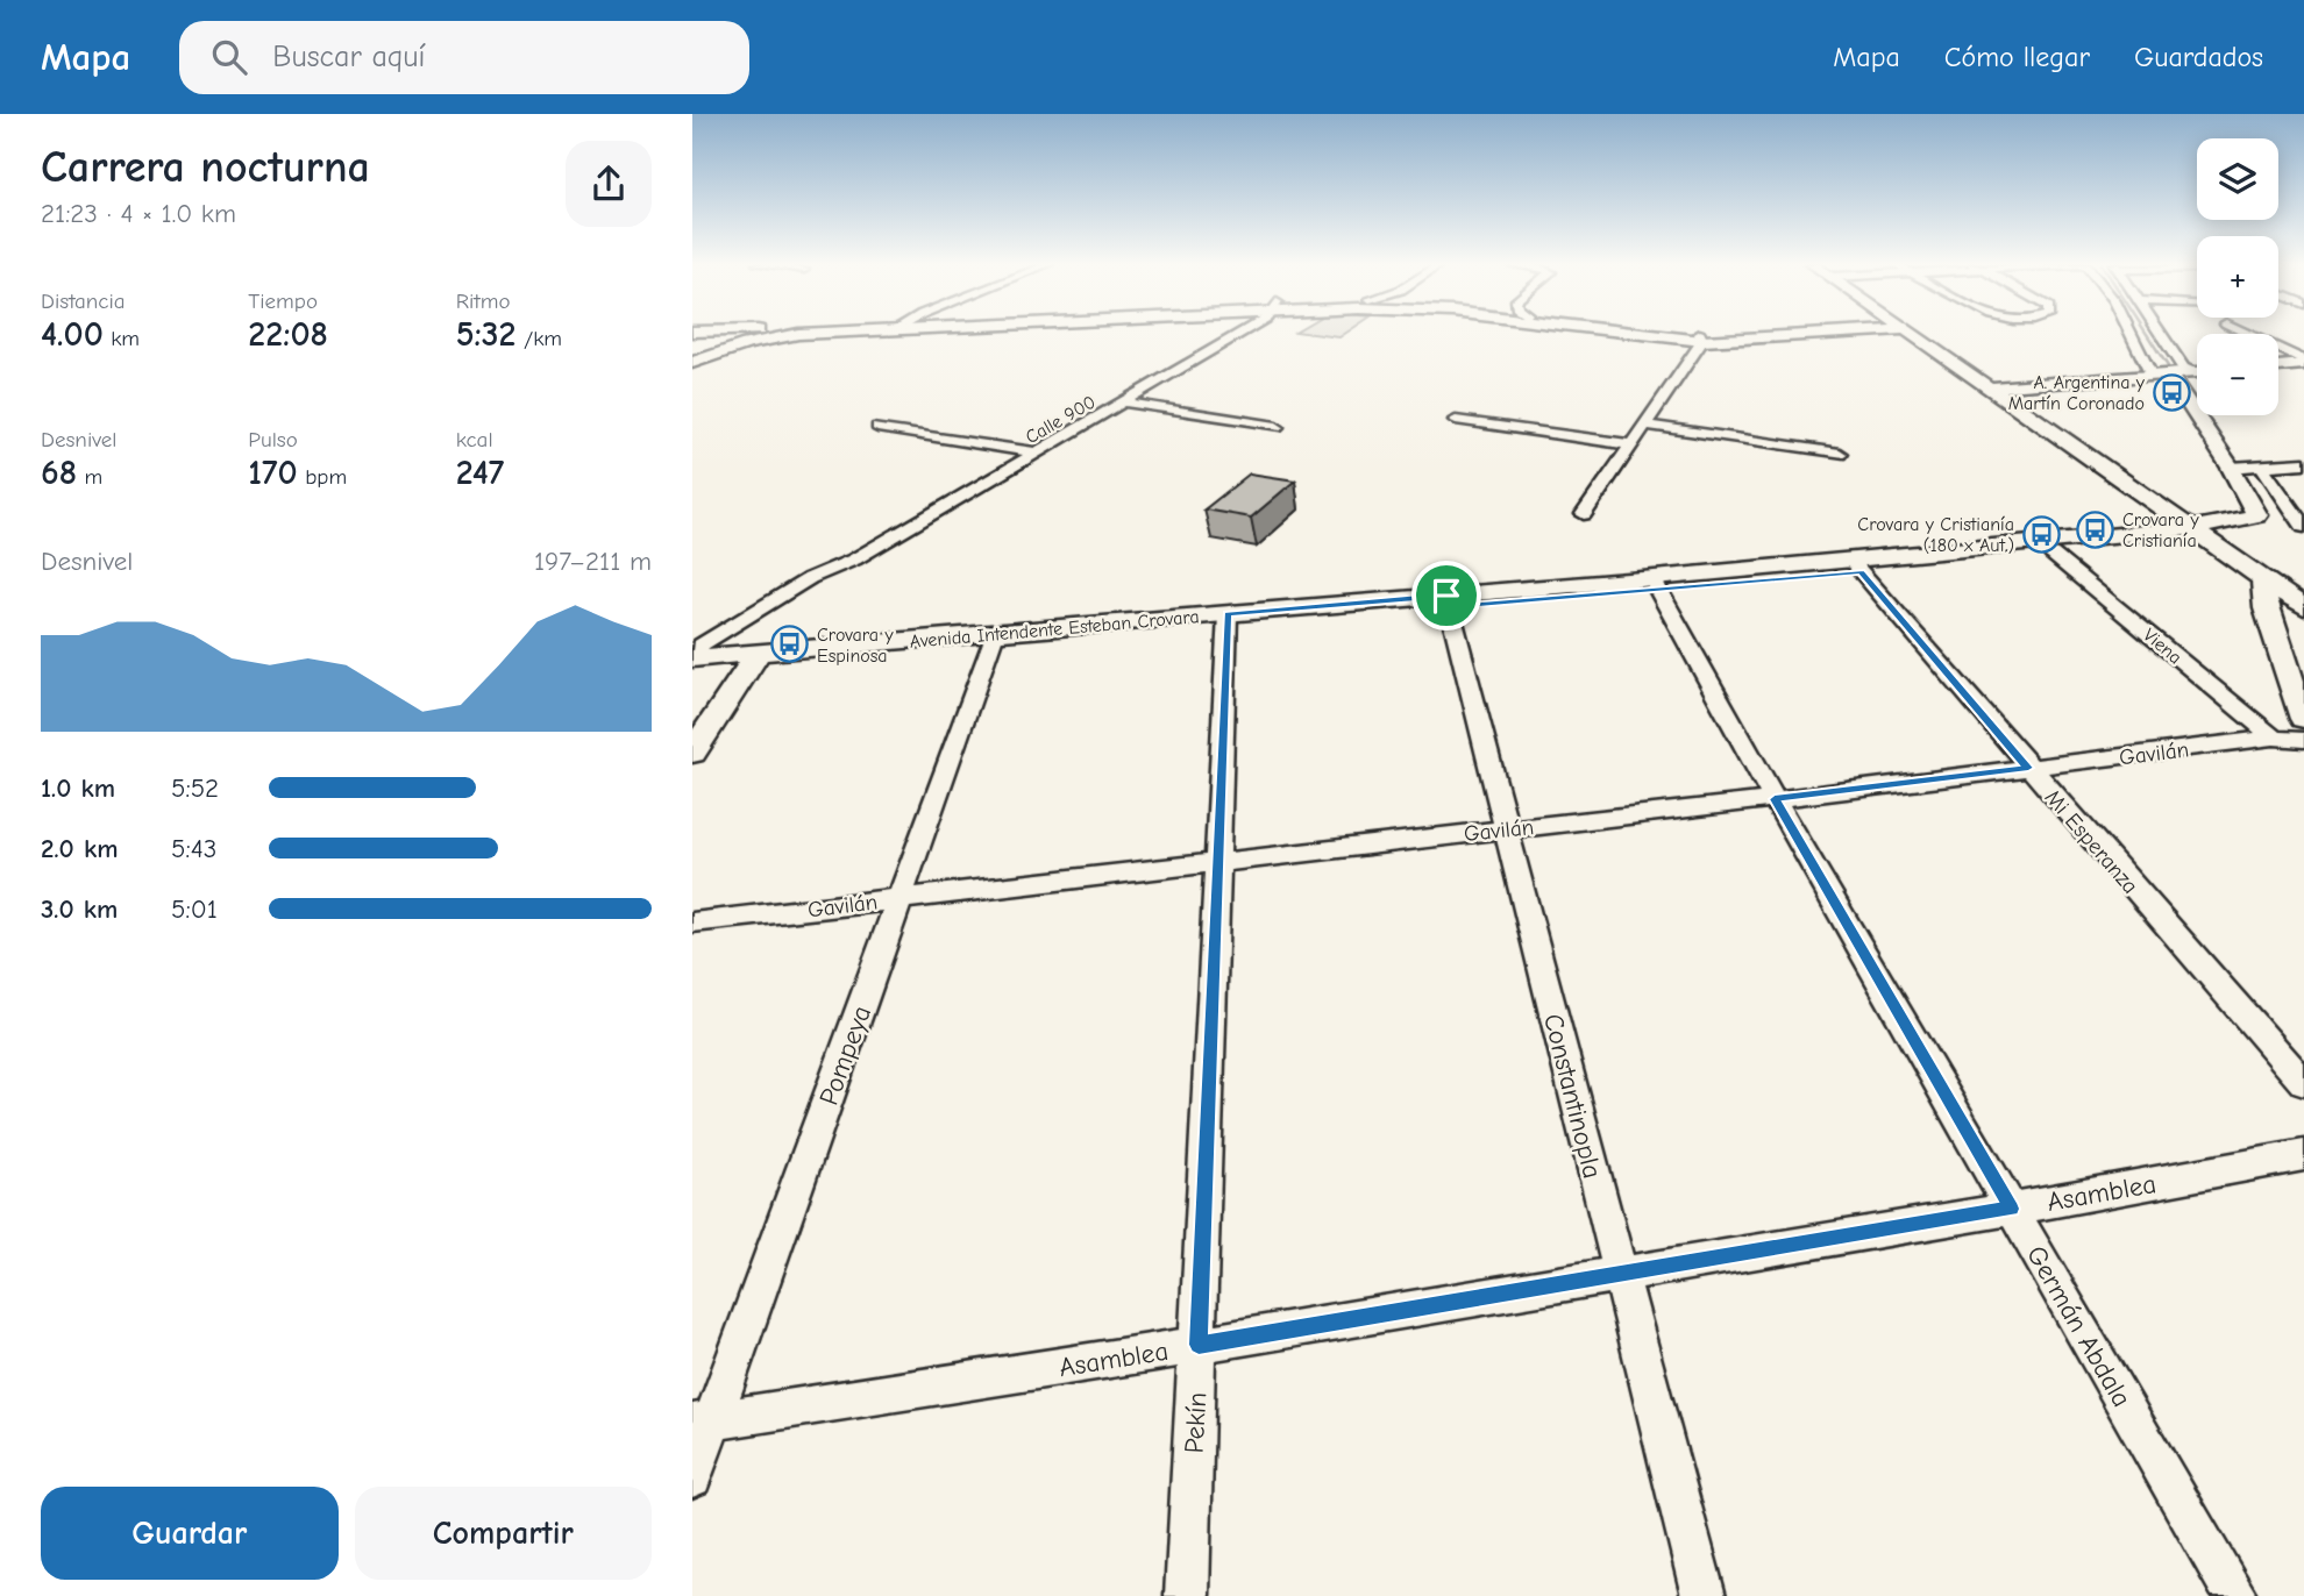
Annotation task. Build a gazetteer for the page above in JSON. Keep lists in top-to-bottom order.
{
  "streets": {
    "main road": ["Avenida Intendente Esteban Crovara"],
    "street": [
      "Calle 900",
      "Viena",
      "Gavilán",
      "Mi Esperanza",
      "Pompeya",
      "Constantinopla",
      "Asamblea",
      "Germán Abdala",
      "Pekín"
    ]
  },
  "crossings": [
    ["Calle 900", "Avenida Intendente Esteban Crovara"],
    ["Avenida Intendente Esteban Crovara", "Viena"],
    ["Avenida Intendente Esteban Crovara", "Mi Esperanza"],
    ["Avenida Intendente Esteban Crovara", "Pompeya"],
    ["Avenida Intendente Esteban Crovara", "Constantinopla"],
    ["Avenida Intendente Esteban Crovara", "Germán Abdala"],
    ["Avenida Intendente Esteban Crovara", "Pekín"],
    ["Viena", "Gavilán"],
    ["Gavilán", "Mi Esperanza"],
    ["Gavilán", "Pompeya"],
    ["Gavilán", "Constantinopla"],
    ["Gavilán", "Germán Abdala"],
    ["Gavilán", "Pekín"],
    ["Pompeya", "Asamblea"],
    ["Constantinopla", "Asamblea"],
    ["Asamblea", "Germán Abdala"],
    ["Asamblea", "Pekín"]
  ],
  "places": {
    "bus stop": [
      "A. Argentina y Martín Coronado",
      "Crovara y Cristianía",
      "Crovara y Cristianía (180 x Aut.)",
      "Crovara y Espinosa"
    ]
  },
  "page": {
    "header": "Mapa",
    "search": "Buscar aquí",
    "nav": ["Mapa", "Cómo llegar", "Guardados"],
    "heading": ["Carrera nocturna", "21:23 · 4 × 1.0 km"],
    "map_buttons": ["+", "−"],
    "stats": [
      ["Distancia", "4.00 km"],
      ["Tiempo", "22:08"],
      ["Ritmo", "5:32 /km"],
      ["Desnivel", "68 m"],
      ["Pulso", "170 bpm"],
      ["kcal", "247"]
    ],
    "chart": ["Desnivel", "197–211 m"],
    "list": [
      {
        "name": "1.0 km",
        "note": "5:52"
      },
      {
        "name": "2.0 km",
        "note": "5:43"
      },
      {
        "name": "3.0 km",
        "note": "5:01"
      }
    ],
    "buttons": ["Guardar", "Compartir"]
  }
}
